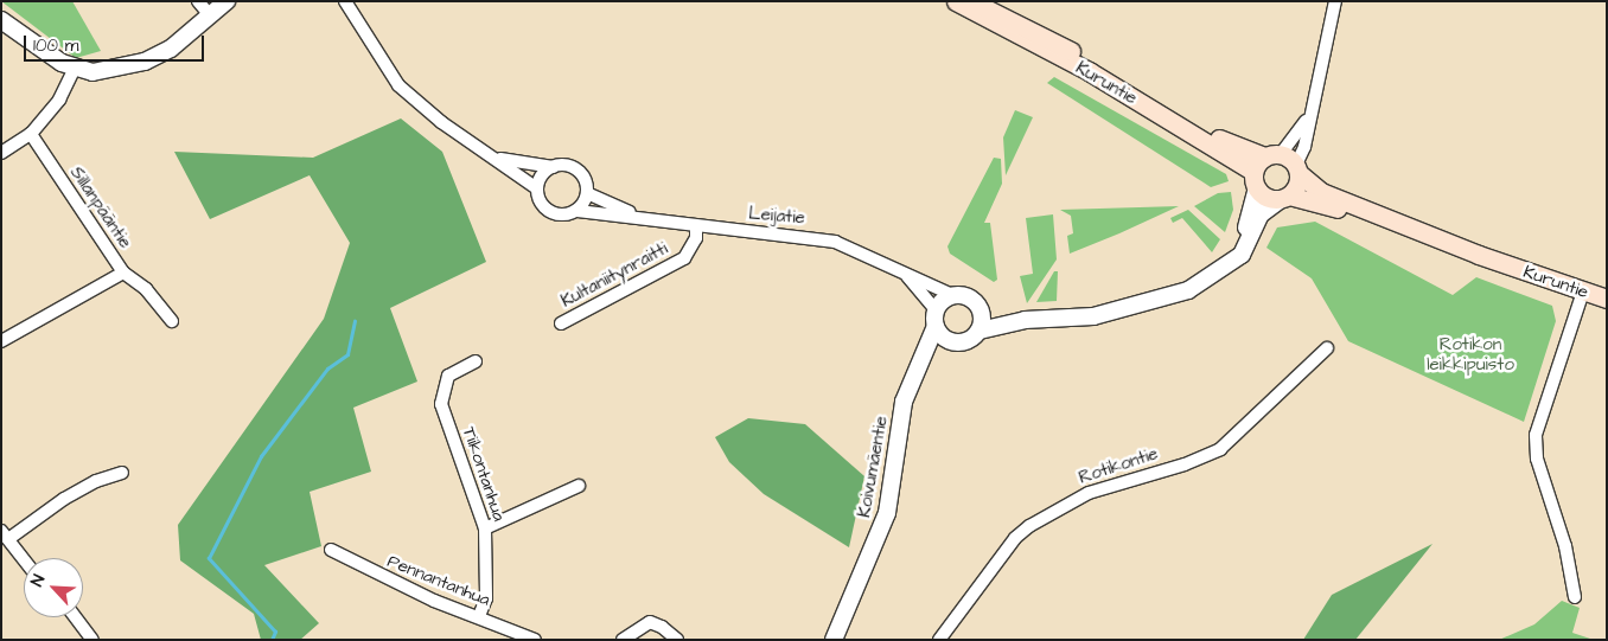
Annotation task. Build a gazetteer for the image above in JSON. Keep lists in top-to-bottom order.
{
  "streets": {
    "main road": ["Kuruntie"],
    "street": [
      "Sillanpääntie",
      "Leijatie",
      "Kultaniitynraitti",
      "Rotikontie",
      "Koivumäentie",
      "Tiikontanhua",
      "Pennantanhua"
    ]
  },
  "crossings": [
    ["Leijatie", "Kultaniitynraitti"],
    ["Leijatie", "Koivumäentie"],
    ["Tiikontanhua", "Pennantanhua"]
  ],
  "parks": ["Rotikon leikkipuisto"],
  "scale_bar": "100 m",
  "north": "top left"
}
